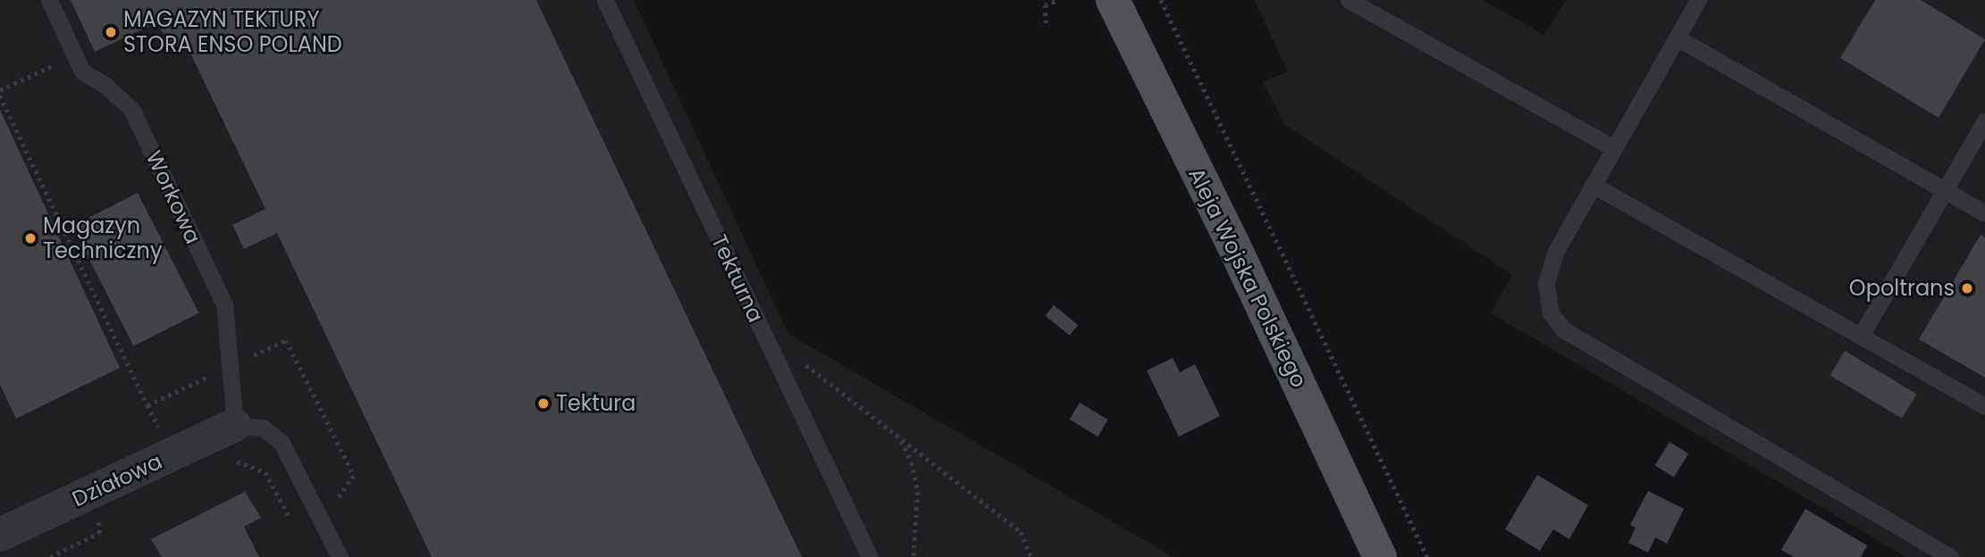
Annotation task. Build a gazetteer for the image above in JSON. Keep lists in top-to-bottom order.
{
  "streets": {
    "main road": ["Aleja Wojska Polskiego"],
    "street": ["Działowa"],
    "lane": ["Workowa", "Tekturna"]
  },
  "crossings": [
    ["Workowa", "Działowa"]
  ],
  "places": [
    "MAGAZYN TEKTURY STORA ENSO POLAND",
    "Magazyn Techniczny",
    "Opoltrans",
    "Tektura"
  ]
}
